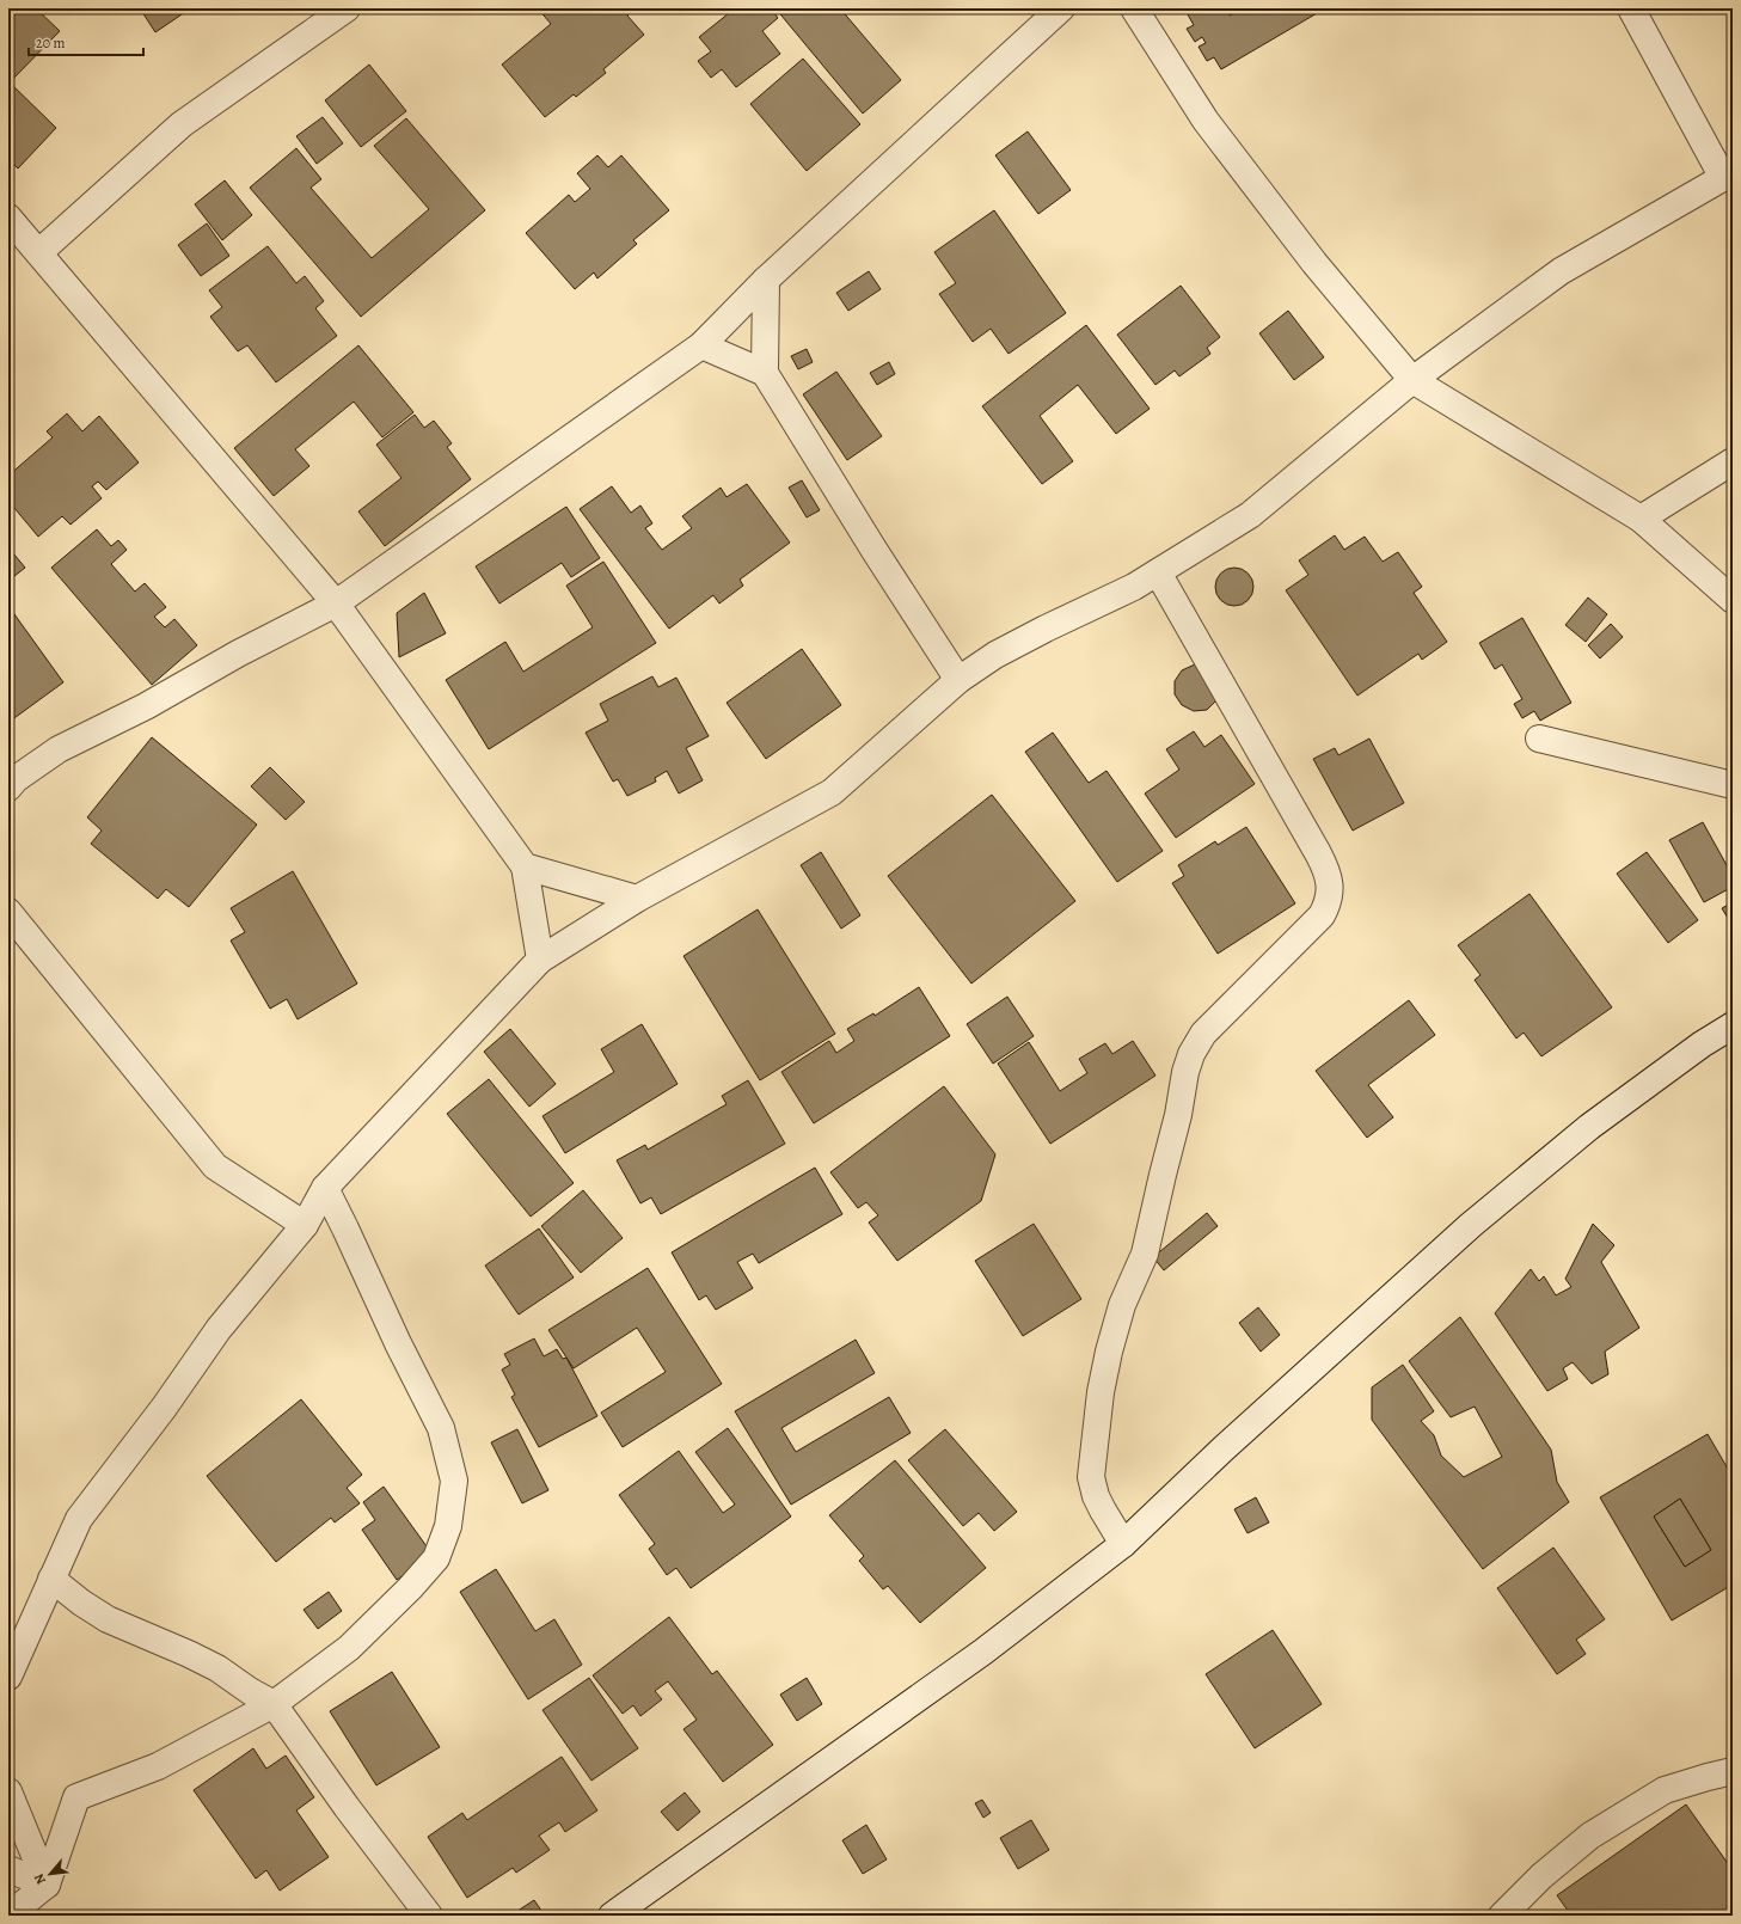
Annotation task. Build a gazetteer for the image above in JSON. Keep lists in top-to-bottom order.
{
  "scale_bar": "20 m",
  "north": "bottom left"
}
